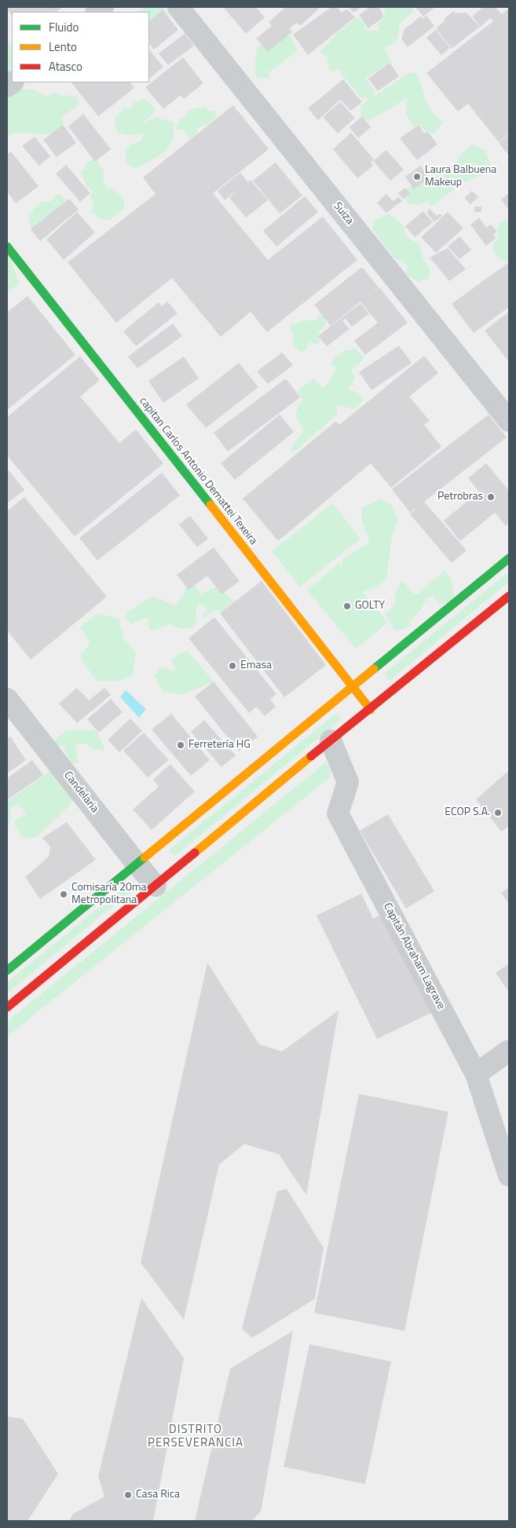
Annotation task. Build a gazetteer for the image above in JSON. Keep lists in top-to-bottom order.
{
  "streets": {
    "main road": ["capitan Carlos Antonio Demattei Texeira"],
    "street": ["Suiza", "Candelaria", "Capitán Abraham Lagrave"]
  },
  "districts": ["DISTRITO PERSEVERANCIA"],
  "places": [
    "Laura Balbuena Makeup",
    "Petrobras",
    "GOLTY",
    "Emasa",
    "Ferretería HG",
    "ECOP S.A.",
    "Comisaría 20ma Metropolitana",
    "Casa Rica"
  ],
  "legend": ["Fluido", "Lento", "Atasco"]
}
